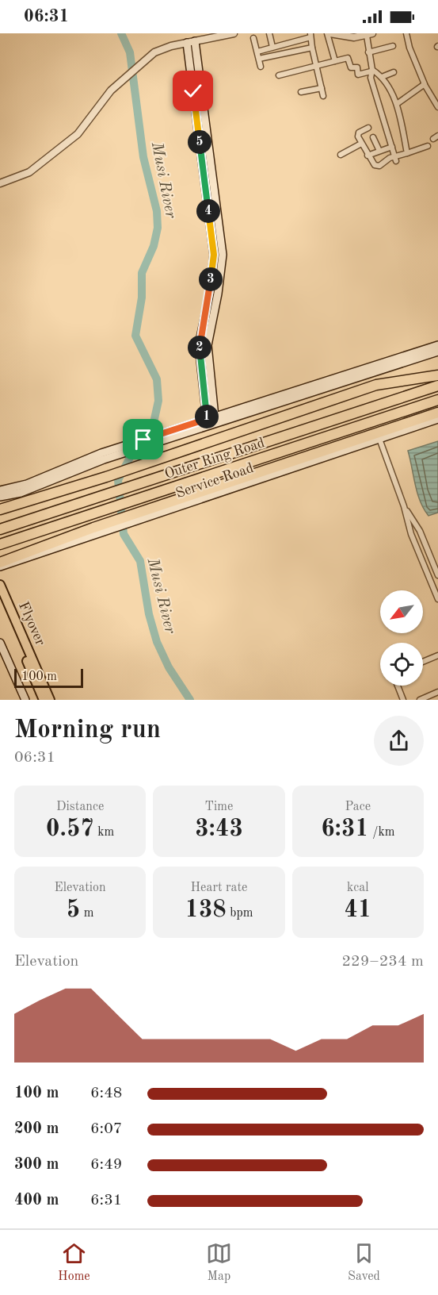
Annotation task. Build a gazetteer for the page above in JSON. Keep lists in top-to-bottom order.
{
  "streets": {
    "highway": ["Outer Ring Road"],
    "main road": ["Service Road", "Flyover"]
  },
  "water": ["Musi River"],
  "scale_bar": "100 m",
  "north": "bottom left",
  "page": {
    "status": "06:31",
    "pins": [
      "5",
      "4",
      "3",
      "2",
      "1"
    ],
    "scale": "100 m",
    "heading": ["Morning run", "06:31"],
    "stats": [
      ["Distance", "0.57 km"],
      ["Time", "3:43"],
      ["Pace", "6:31 /km"],
      ["Elevation", "5 m"],
      ["Heart rate", "138 bpm"],
      ["kcal", "41"]
    ],
    "chart": ["Elevation", "229–234 m"],
    "list": [
      {
        "name": "100 m",
        "note": "6:48"
      },
      {
        "name": "200 m",
        "note": "6:07"
      },
      {
        "name": "300 m",
        "note": "6:49"
      },
      {
        "name": "400 m",
        "note": "6:31"
      }
    ],
    "tabs": ["Home", "Map", "Saved"]
  }
}
